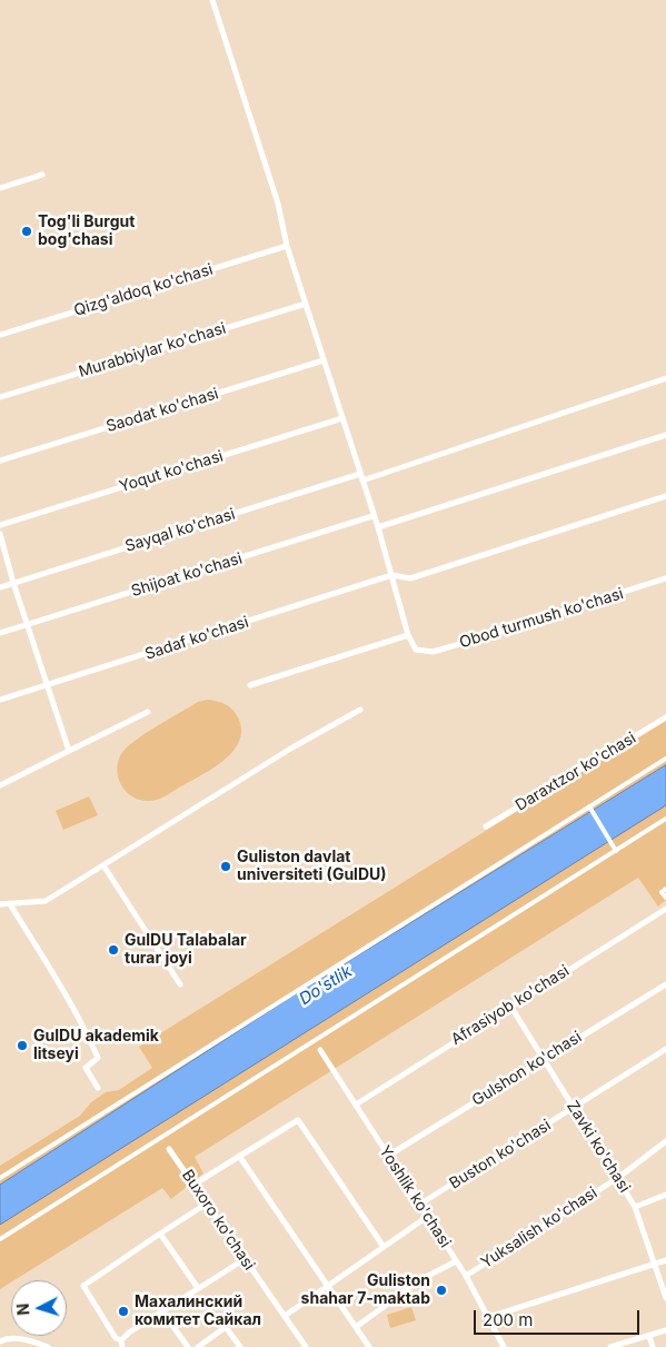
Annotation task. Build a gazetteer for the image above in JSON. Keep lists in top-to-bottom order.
{
  "streets": {
    "street": [
      "Qizg'aldoq ko'chasi",
      "Murabbiylar ko'chasi",
      "Saodat ko'chasi",
      "Yoqut ko'chasi",
      "Sayqal ko'chasi",
      "Shijoat ko'chasi",
      "Obod turmush ko'chasi",
      "Sadaf ko'chasi",
      "Daraxtzor ko'chasi",
      "Afrasiyob ko'chasi",
      "Gulshon ko'chasi",
      "Zavki ko'chasi",
      "Buston ko'chasi",
      "Yoshlik ko'chasi",
      "Buxoro ko'chasi",
      "Yuksalish ko'chasi"
    ]
  },
  "crossings": [
    ["Afrasiyob ko'chasi", "Zavki ko'chasi"],
    ["Afrasiyob ko'chasi", "Yoshlik ko'chasi"],
    ["Gulshon ko'chasi", "Zavki ko'chasi"],
    ["Gulshon ko'chasi", "Yoshlik ko'chasi"],
    ["Zavki ko'chasi", "Buston ko'chasi"],
    ["Zavki ko'chasi", "Yuksalish ko'chasi"],
    ["Buston ko'chasi", "Yoshlik ko'chasi"],
    ["Yoshlik ko'chasi", "Yuksalish ko'chasi"]
  ],
  "water": ["Do'stlik"],
  "places": [
    "Tog'li Burgut bog'chasi",
    "Guliston davlat universiteti (GulDU)",
    "GulDU Talabalar turar joyi",
    "GulDU akademik litseyi",
    "Guliston shahar 7-maktab",
    "Махалинский комитет Сайкал"
  ],
  "scale_bar": "200 m",
  "north": "left"
}
